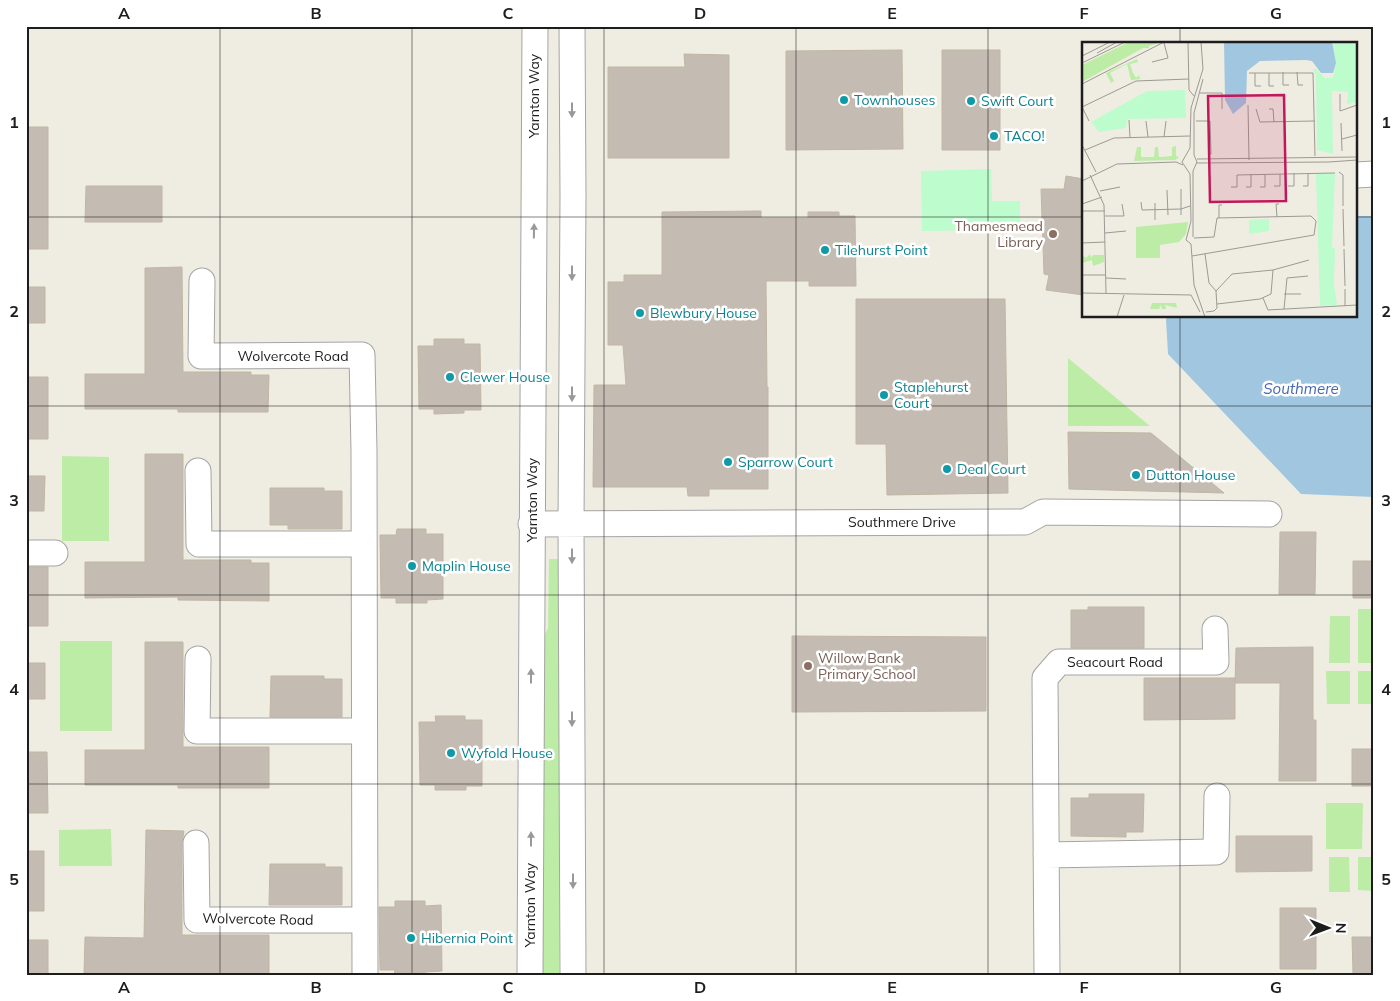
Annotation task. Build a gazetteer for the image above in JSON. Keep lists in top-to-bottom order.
{
  "streets": {
    "street": [
      "Yarnton Way",
      "Wolvercote Road",
      "Southmere Drive",
      "Seacourt Road"
    ]
  },
  "crossings": [
    ["Yarnton Way", "Southmere Drive"]
  ],
  "water": ["Southmere"],
  "places": [
    "Townhouses",
    "Swift Court",
    "TACO!",
    "Thamesmead Library",
    "Tilehurst Point",
    "Blewbury House",
    "Clewer House",
    "Staplehurst Court",
    "Sparrow Court",
    "Deal Court",
    "Dutton House",
    "Maplin House",
    "Willow Bank Primary School",
    "Wyfold House",
    "Hibernia Point"
  ],
  "north": "right",
  "grid": {
    "columns": [
      "A",
      "B",
      "C",
      "D",
      "E",
      "F",
      "G"
    ],
    "rows": [
      "1",
      "2",
      "3",
      "4",
      "5"
    ]
  }
}
